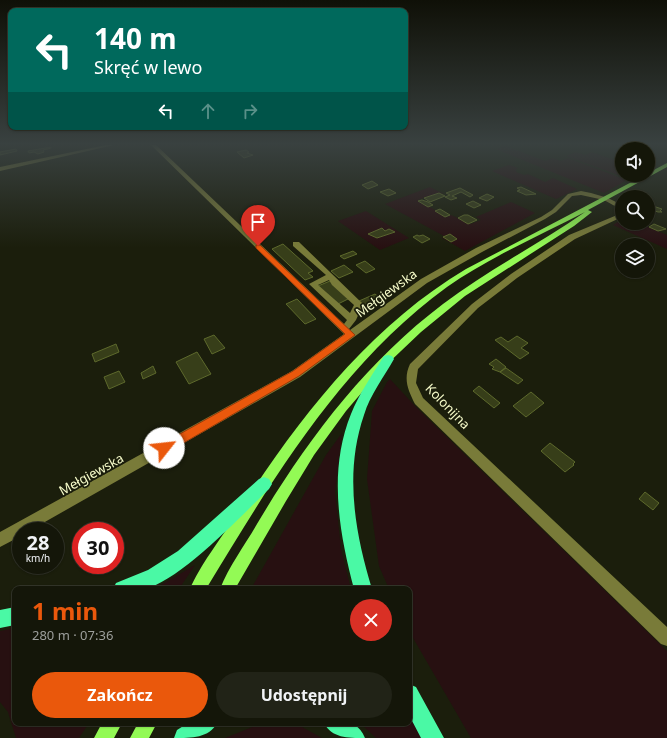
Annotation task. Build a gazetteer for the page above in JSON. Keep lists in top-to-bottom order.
{
  "streets": {
    "street": ["Mełgiewska", "Kolonijna"]
  },
  "page": {
    "turn": ["140 m", "Skręć w lewo"],
    "speed": "28 km/h",
    "limit": "30",
    "heading": ["1 min", "280 m · 07:36"],
    "buttons": ["Zakończ", "Udostępnij"]
  }
}
